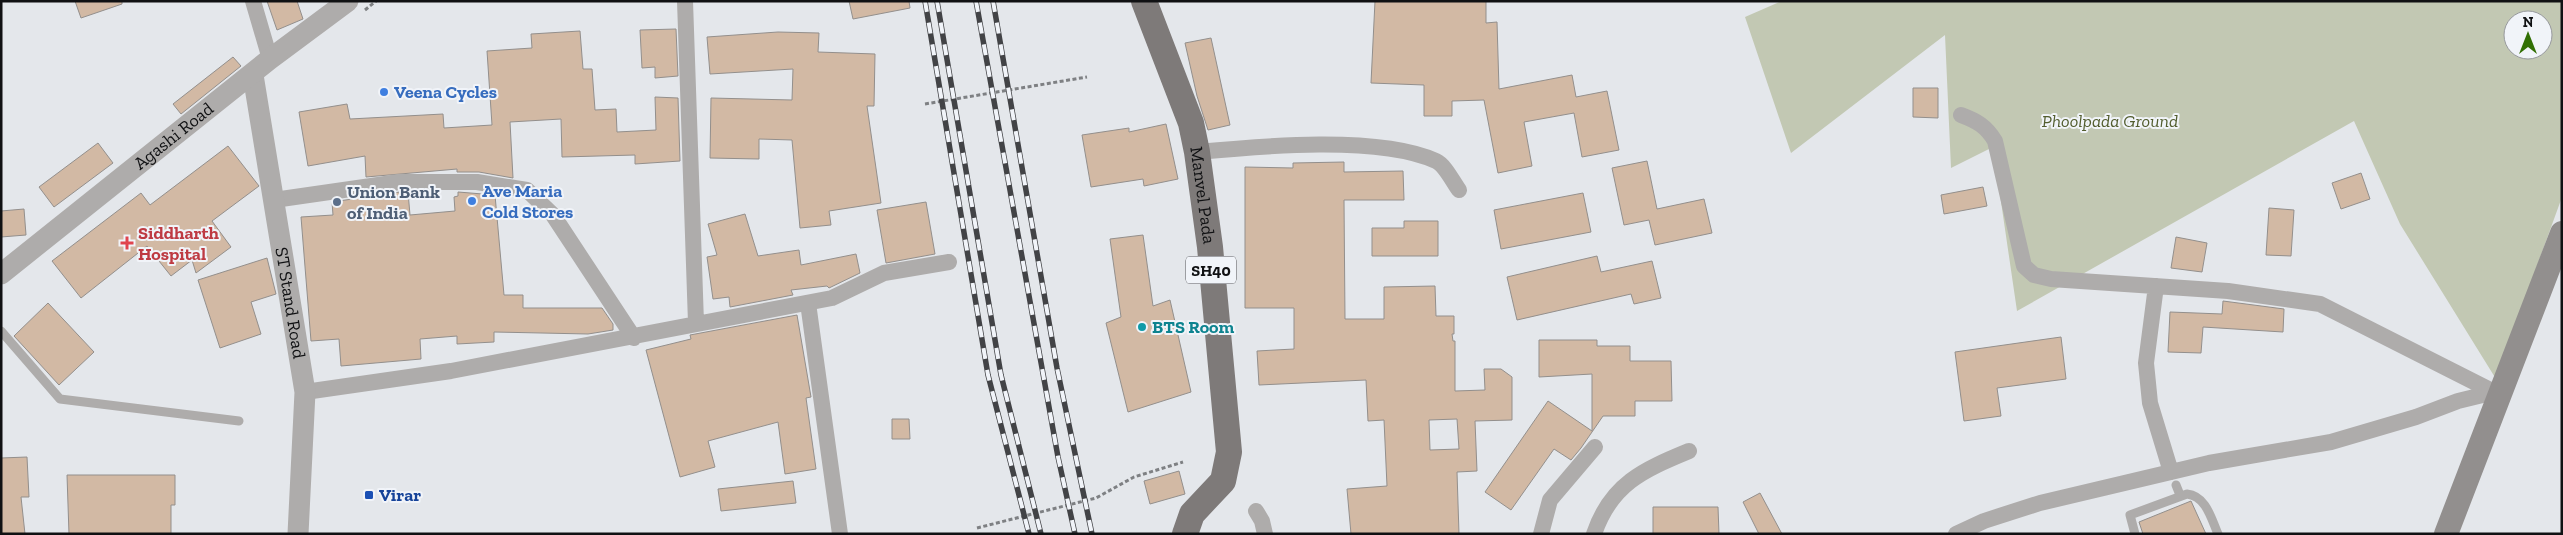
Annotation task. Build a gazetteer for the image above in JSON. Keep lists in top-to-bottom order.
{
  "streets": {
    "main road": ["Manvel Pada", "SH40"],
    "street": ["Agashi Road", "ST Stand Road"]
  },
  "crossings": [
    ["Agashi Road", "ST Stand Road"]
  ],
  "parks": ["Phoolpada Ground"],
  "places": {
    "other": [
      "Veena Cycles",
      "Ave Maria Cold Stores",
      "Union Bank of India",
      "BTS Room"
    ],
    "health": ["Siddharth Hospital"],
    "transit": ["Virar"]
  },
  "north": "top"
}
